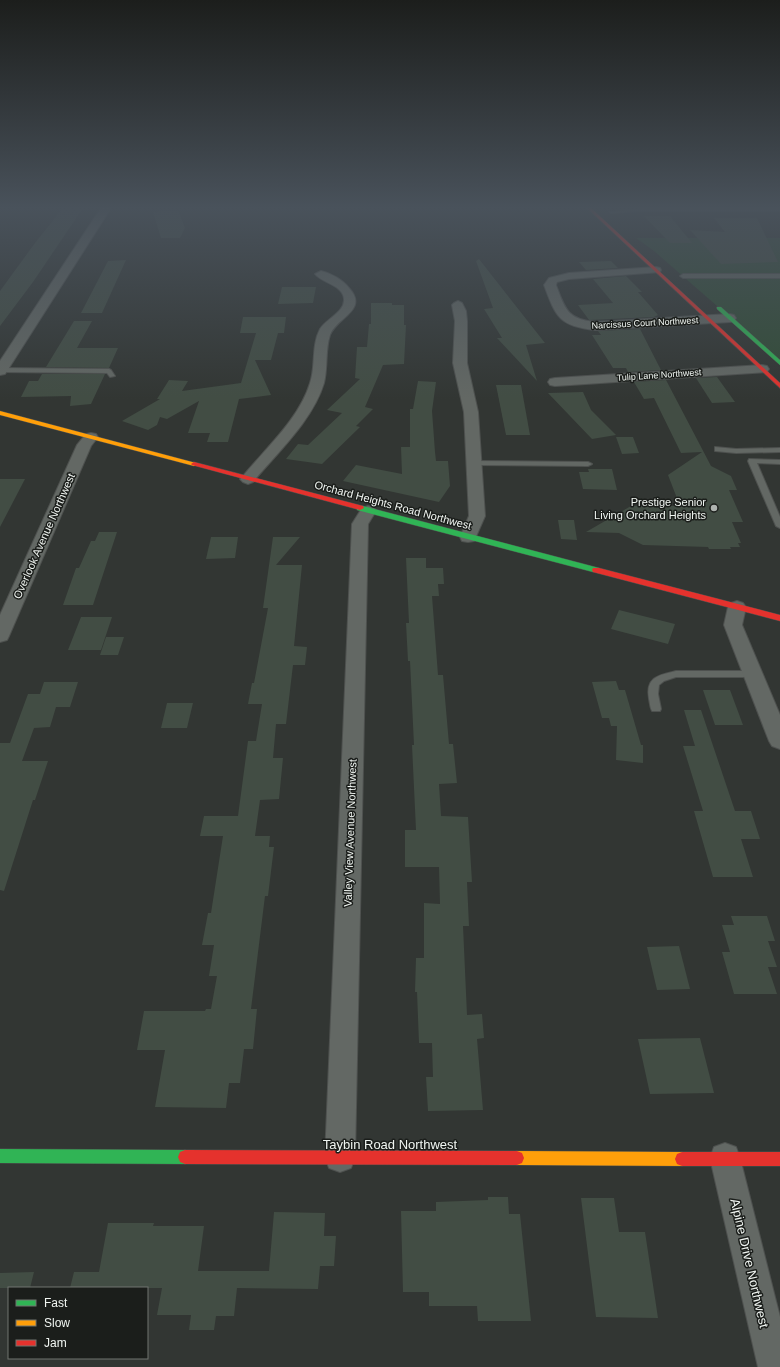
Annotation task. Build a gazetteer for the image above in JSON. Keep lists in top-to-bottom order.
{
  "streets": {
    "main road": ["Orchard Heights Road Northwest", "Taybin Road Northwest"],
    "street": [
      "Narcissus Court Northwest",
      "Tulip Lane Northwest",
      "Overlook Avenue Northwest",
      "Valley View Avenue Northwest",
      "Alpine Drive Northwest"
    ]
  },
  "crossings": [
    ["Orchard Heights Road Northwest", "Overlook Avenue Northwest"],
    ["Orchard Heights Road Northwest", "Valley View Avenue Northwest"],
    ["Valley View Avenue Northwest", "Taybin Road Northwest"],
    ["Taybin Road Northwest", "Alpine Drive Northwest"]
  ],
  "places": ["Prestige Senior Living Orchard Heights"],
  "legend": ["Fast", "Slow", "Jam"]
}
